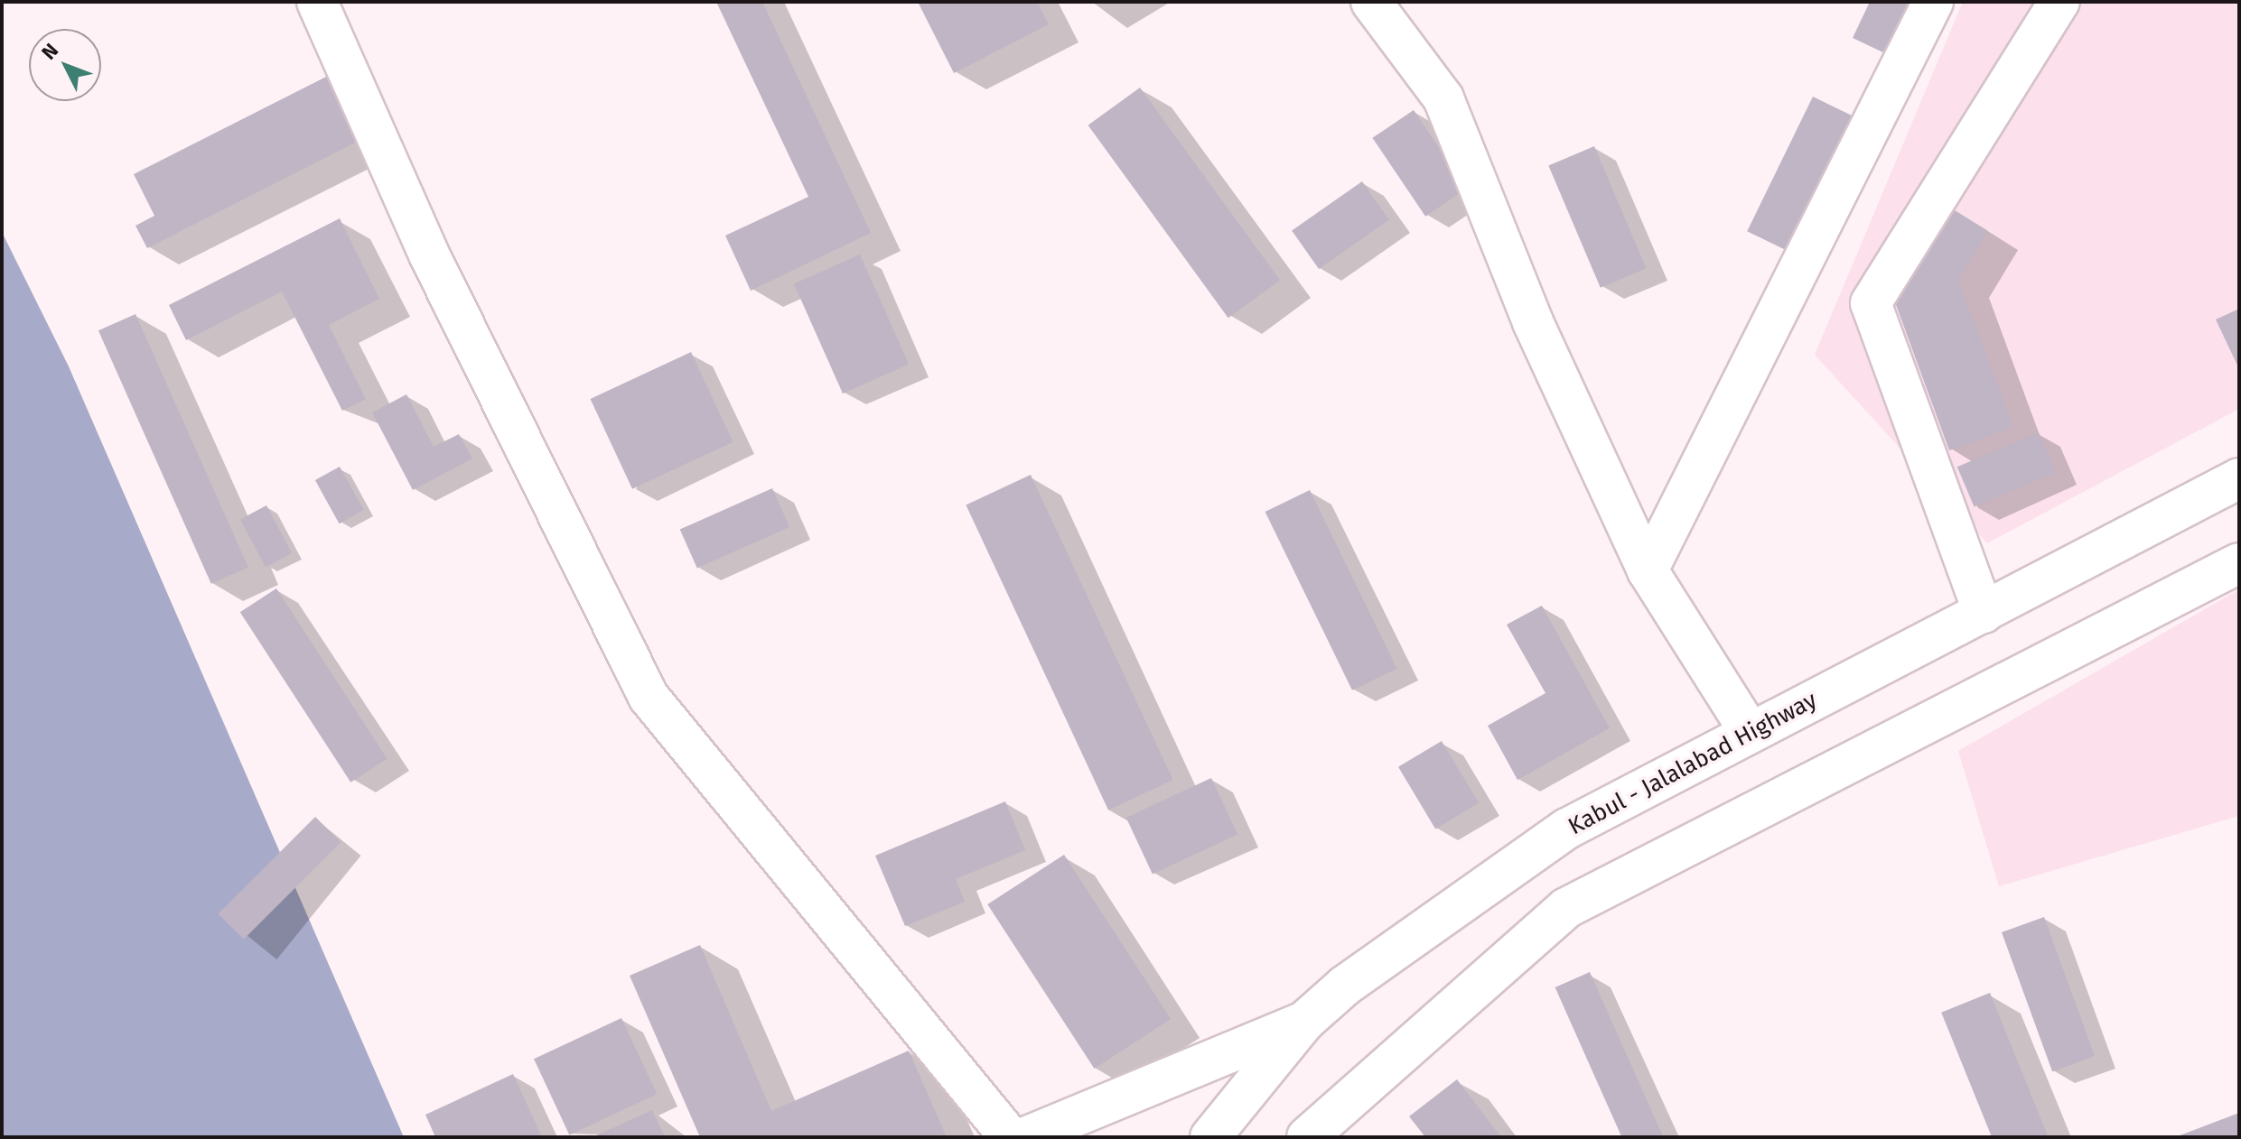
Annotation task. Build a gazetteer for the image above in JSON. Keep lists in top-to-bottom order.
{
  "streets": {
    "main road": ["Kabul - Jalalabad Highway"]
  },
  "north": "top left"
}
